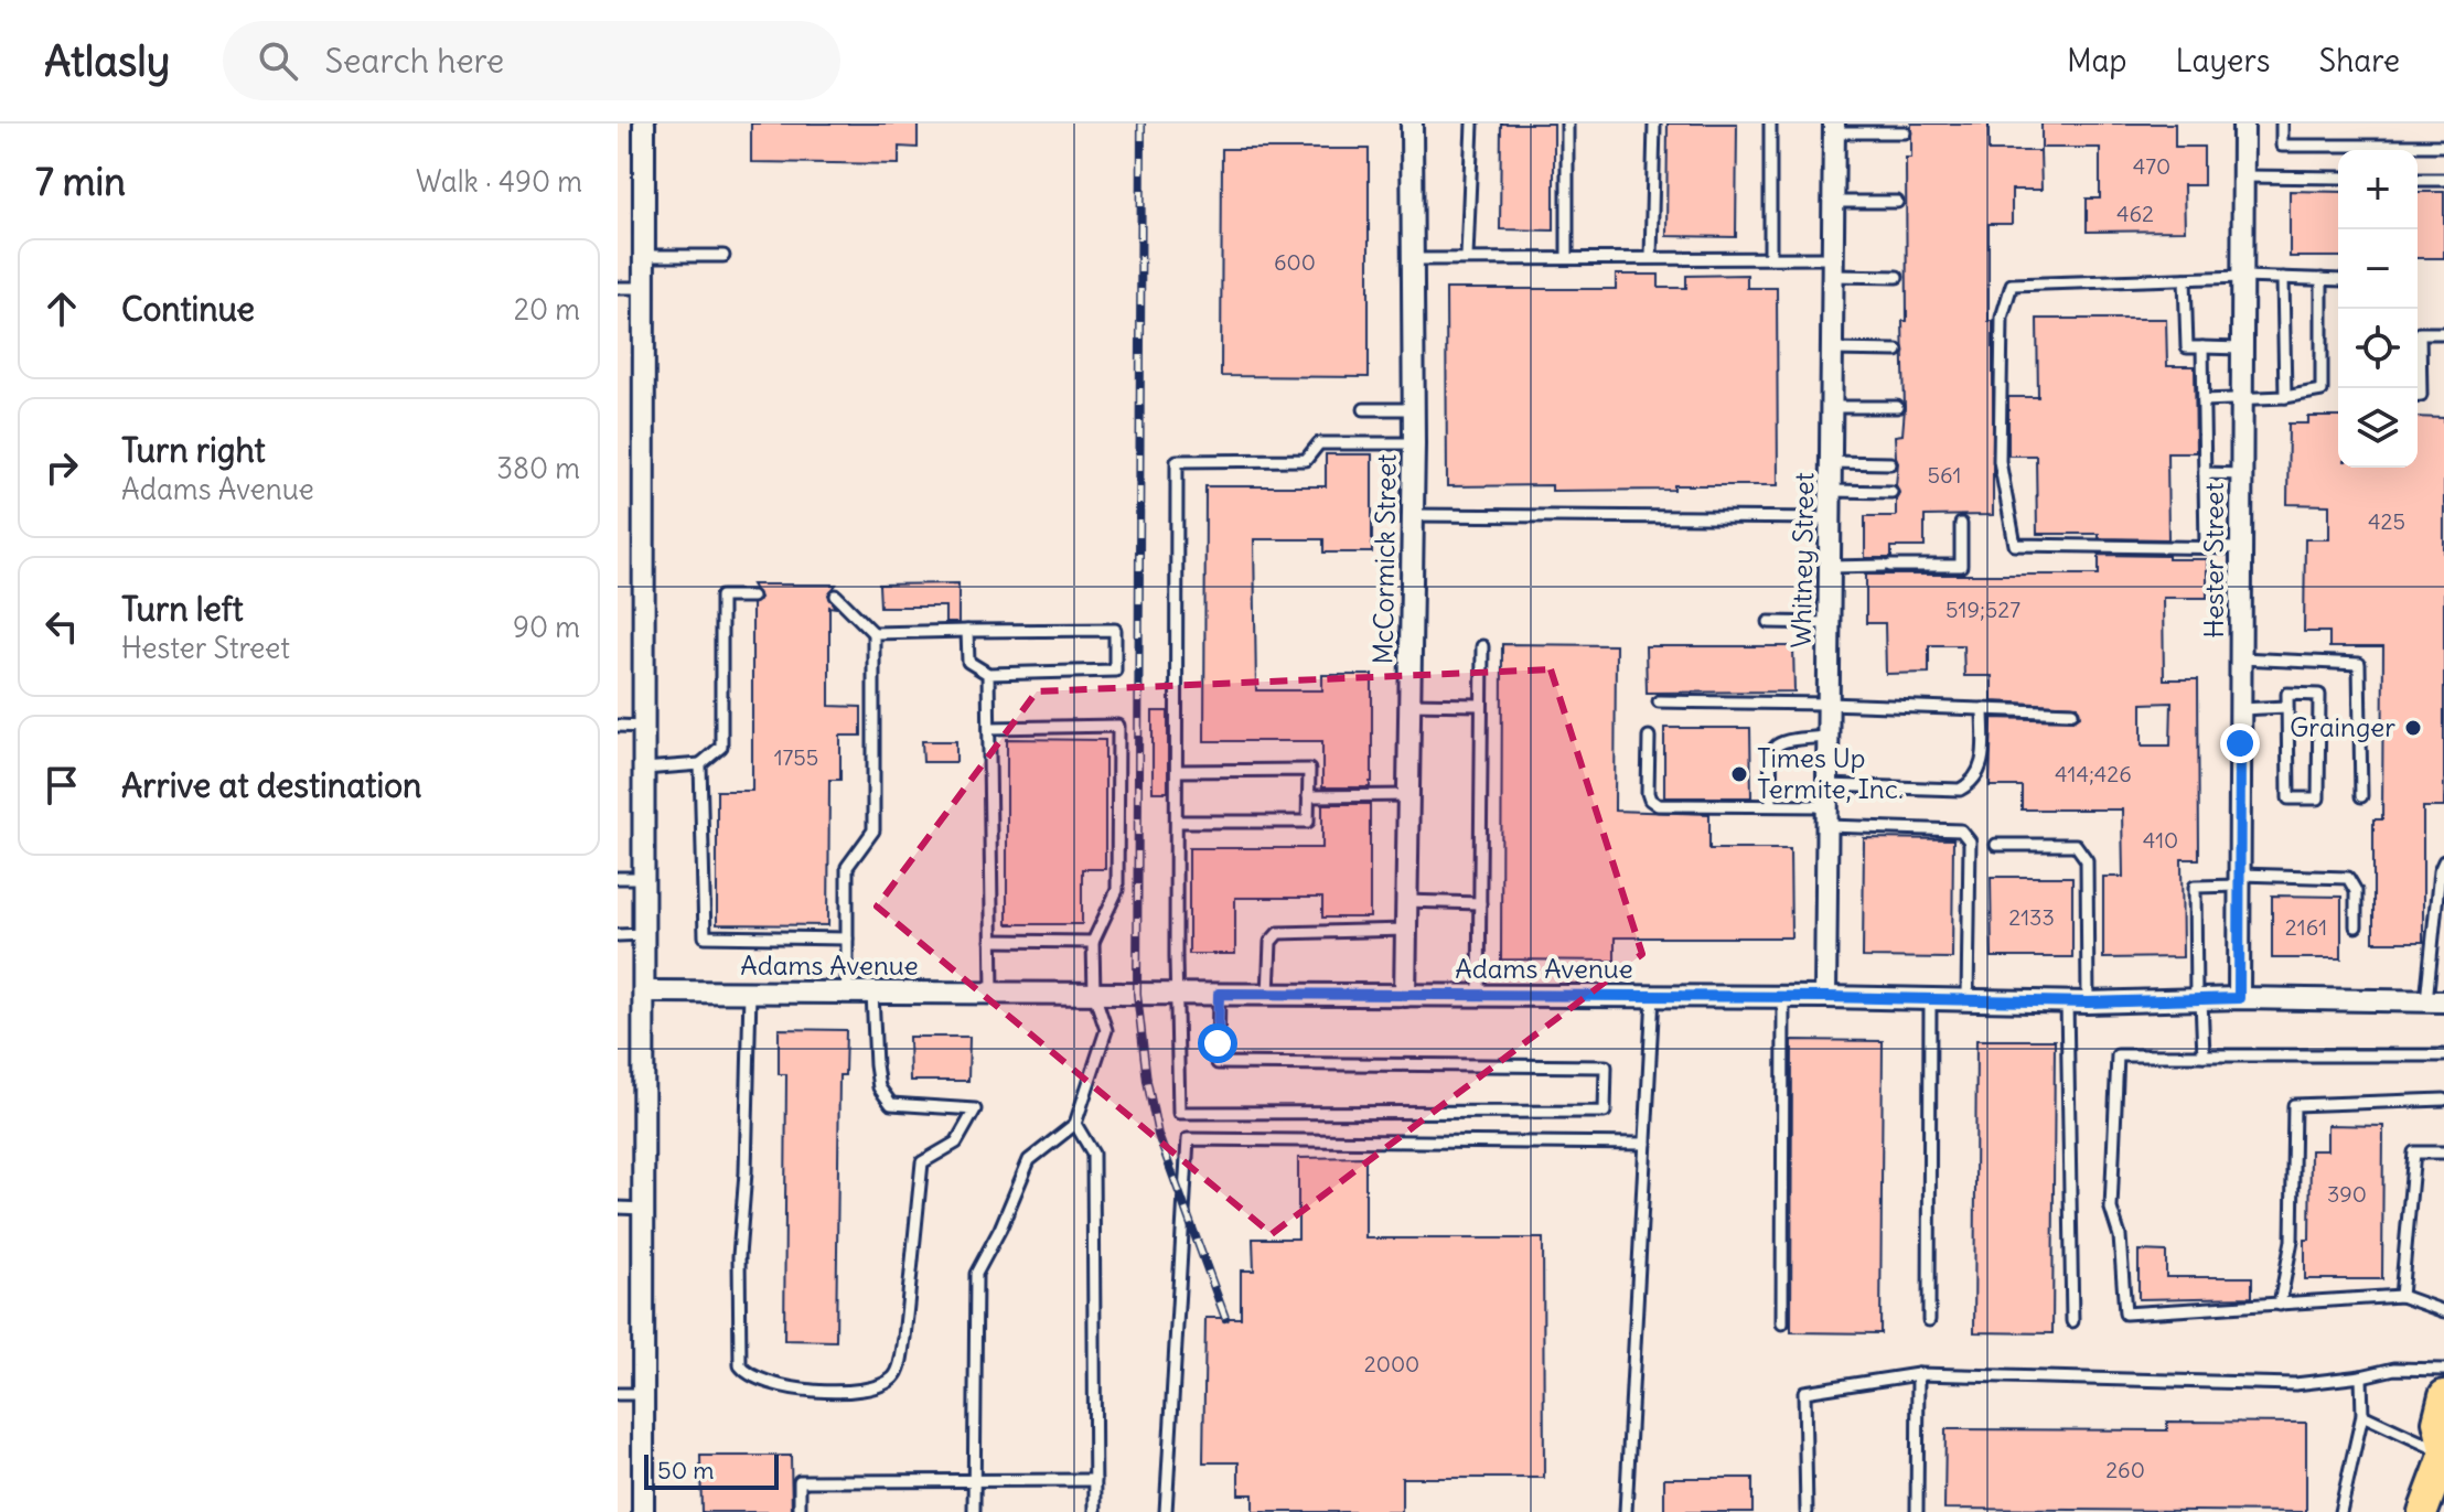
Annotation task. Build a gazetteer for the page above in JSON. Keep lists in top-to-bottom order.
{
  "streets": {
    "street": [
      "McCormick Street",
      "Whitney Street",
      "Hester Street",
      "Adams Avenue"
    ]
  },
  "crossings": [
    ["McCormick Street", "Adams Avenue"],
    ["Whitney Street", "Adams Avenue"],
    ["Hester Street", "Adams Avenue"]
  ],
  "places": ["Grainger", "Times Up Termite, Inc."],
  "house_numbers": [
    "470",
    "462",
    "600",
    "561",
    "425",
    "519;527",
    "1755",
    "414;426",
    "410",
    "2133",
    "2161",
    "390",
    "2000",
    "260"
  ],
  "scale_bar": "50 m",
  "page": {
    "header": "Atlasly",
    "search": "Search here",
    "nav": ["Map", "Layers", "Share"],
    "heading": ["7 min", "Walk · 490 m"],
    "map_buttons": ["+", "−"],
    "list": [
      ["Continue", "20 m"],
      ["Turn right", "Adams Avenue", "380 m"],
      ["Turn left", "Hester Street", "90 m"],
      "Arrive at destination"
    ],
    "scale": "50 m"
  }
}
